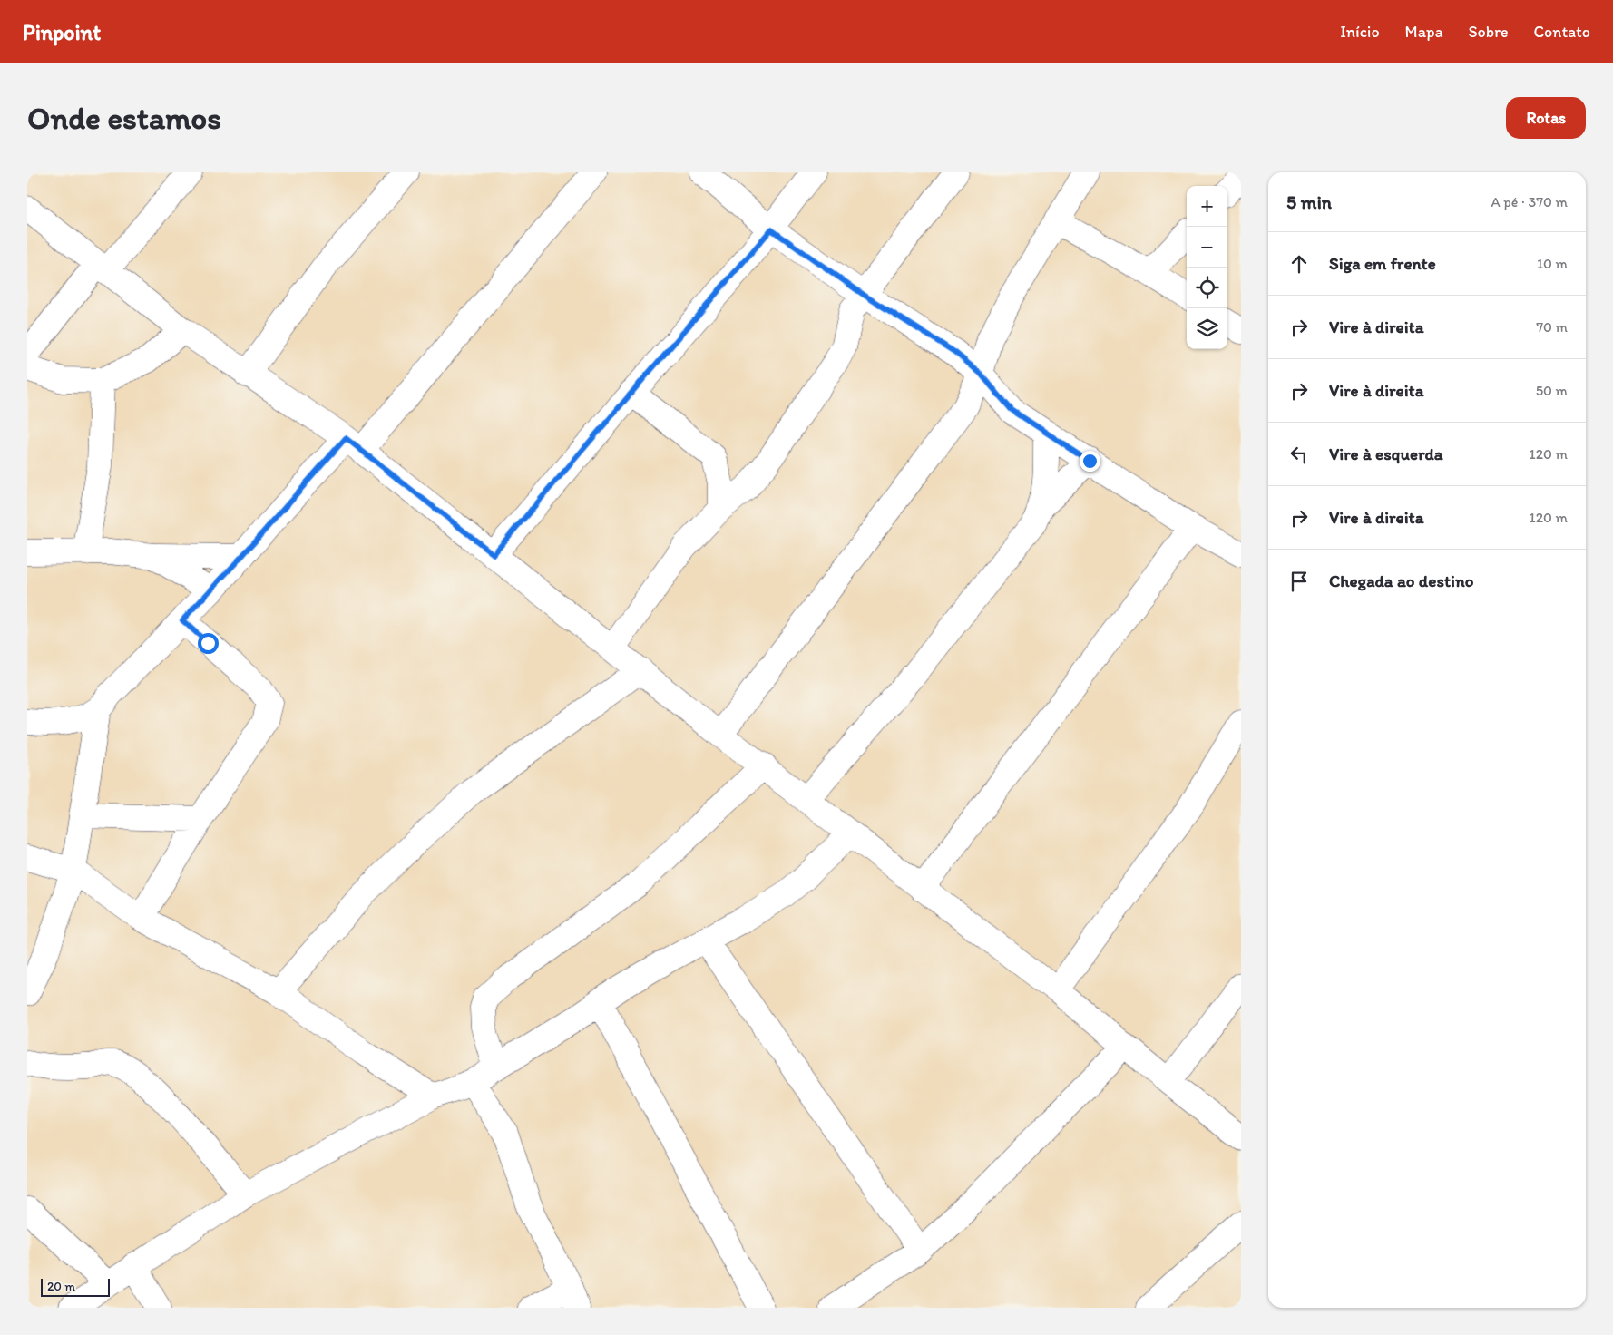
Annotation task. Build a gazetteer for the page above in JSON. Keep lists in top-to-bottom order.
{
  "scale_bar": "20 m",
  "page": {
    "header": "Pinpoint",
    "nav": [
      "Início",
      "Mapa",
      "Sobre",
      "Contato"
    ],
    "buttons": "Rotas",
    "title": "Onde estamos",
    "heading": ["5 min", "A pé · 370 m"],
    "map_buttons": ["+", "−"],
    "list": [
      ["Siga em frente", "10 m"],
      ["Vire à direita", "70 m"],
      ["Vire à direita", "50 m"],
      ["Vire à esquerda", "120 m"],
      ["Vire à direita", "120 m"],
      "Chegada ao destino"
    ],
    "scale": "20 m"
  }
}
